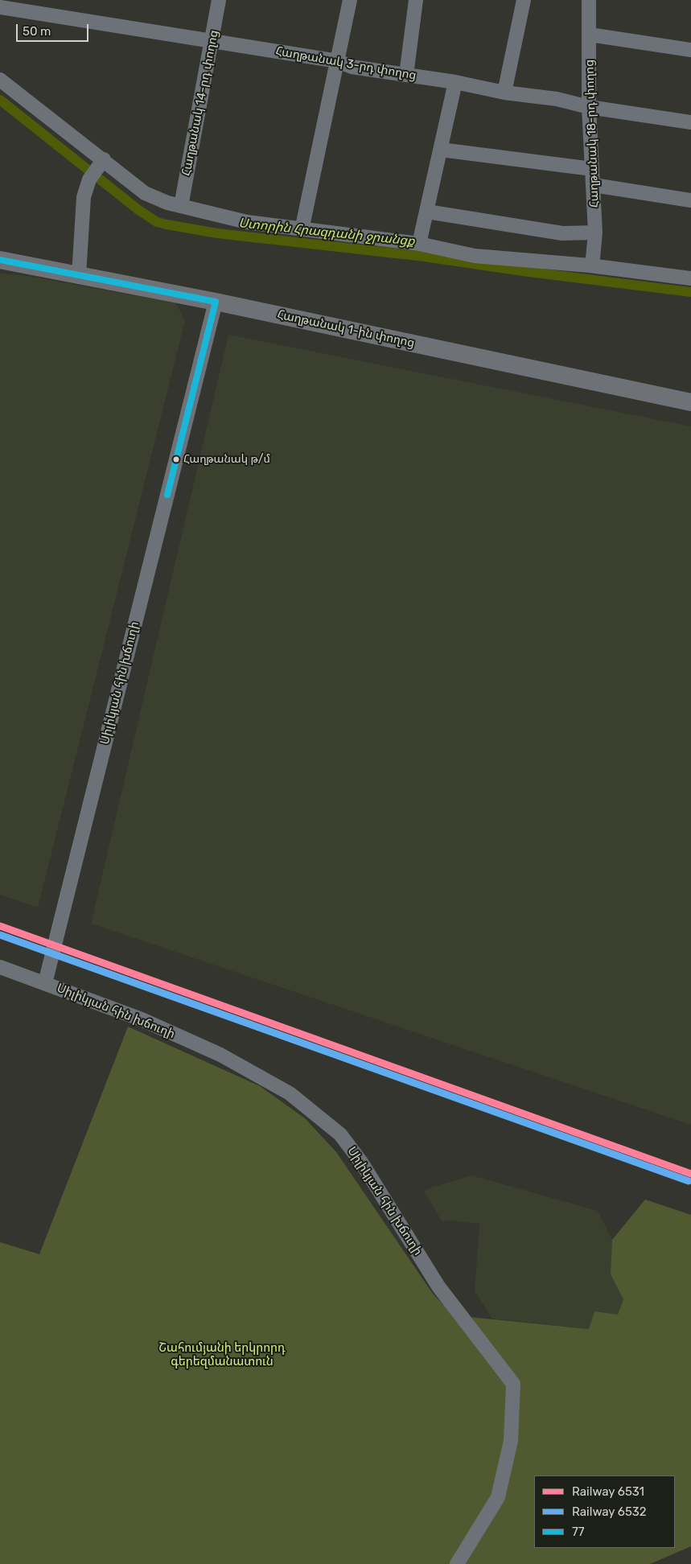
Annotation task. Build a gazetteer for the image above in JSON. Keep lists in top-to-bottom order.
{
  "streets": {
    "main road": ["Հաղթանակ 1-ին փողոց"],
    "street": [
      "Հաղթանակ 3-րդ փողոց",
      "Հաղթանակ 14-րդ փողոց",
      "Հաղթանակ 18-րդ փողոց",
      "Սիլիկյան հին խճուղի"
    ]
  },
  "crossings": [
    ["Հաղթանակ 3-րդ փողոց", "Հաղթանակ 14-րդ փողոց"],
    ["Հաղթանակ 3-րդ փողոց", "Հաղթանակ 18-րդ փողոց"],
    ["Հաղթանակ 1-ին փողոց", "Սիլիկյան հին խճուղի"]
  ],
  "water": ["Ստորին Հրազդանի ջրանցք"],
  "parks": ["Շահումյանի երկրորդ գերեզմանատուն"],
  "places": ["Հաղթանակ թ/մ"],
  "lines": ["transit line 77", "rail line 6531", "rail line 6532"],
  "legend": ["Railway 6531", "Railway 6532", "77"],
  "scale_bar": "50 m"
}
